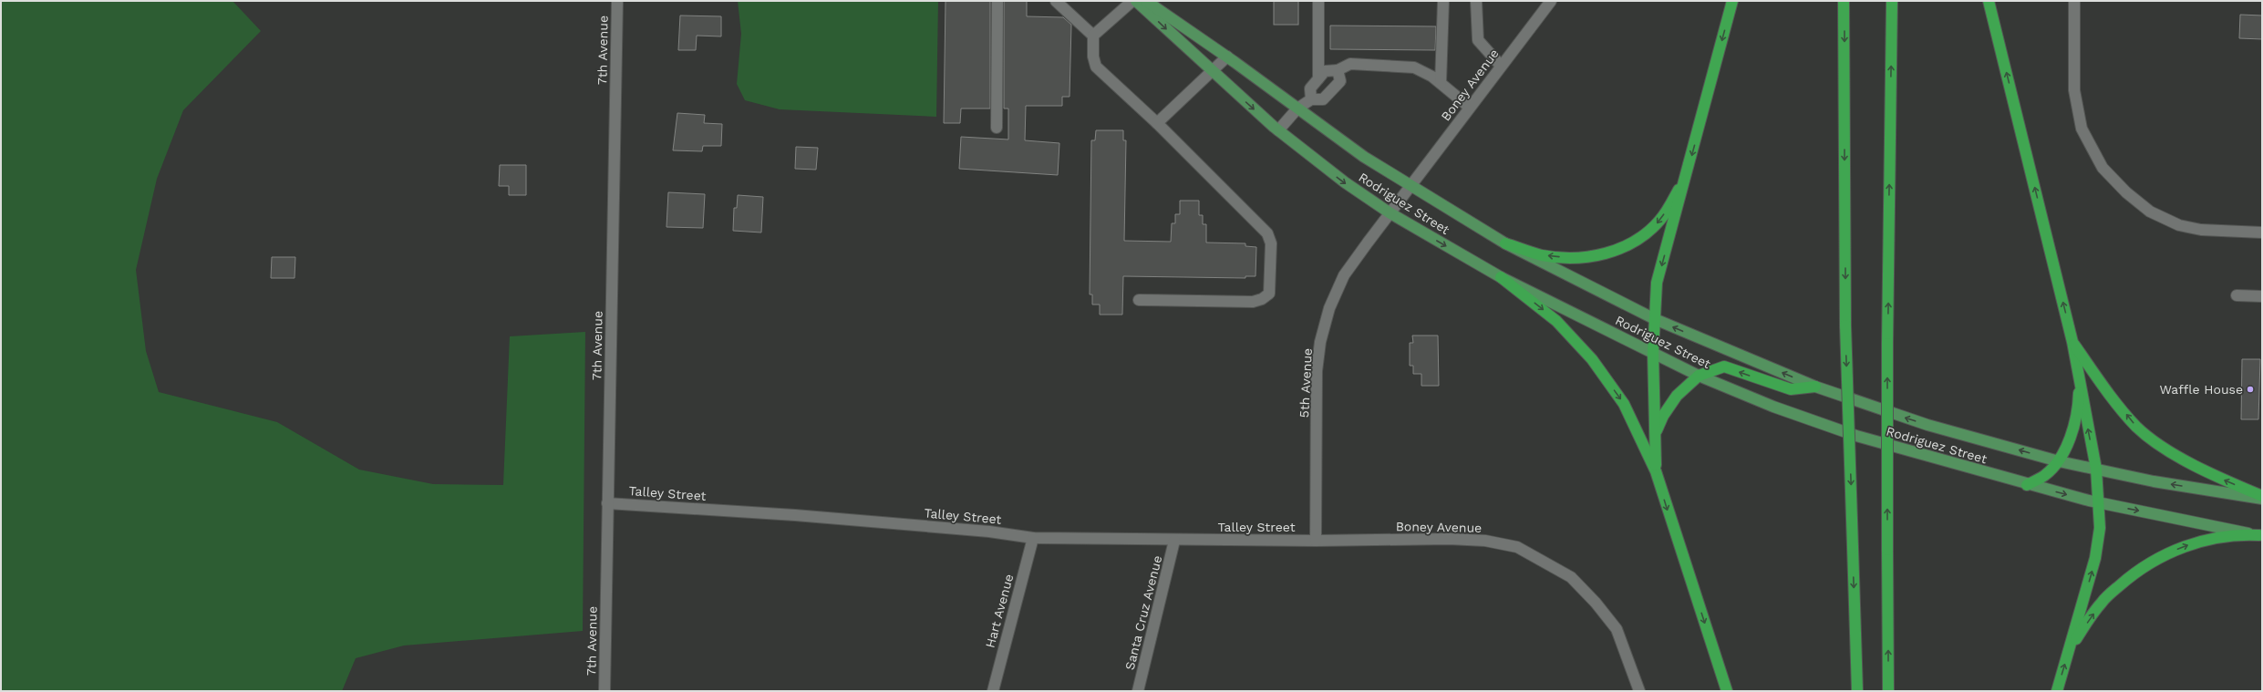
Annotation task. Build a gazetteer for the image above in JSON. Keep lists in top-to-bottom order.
{
  "streets": {
    "main road": ["Rodriguez Street"],
    "street": [
      "7th Avenue",
      "Boney Avenue",
      "5th Avenue",
      "Talley Street",
      "Hart Avenue",
      "Santa Cruz Avenue"
    ]
  },
  "crossings": [
    ["7th Avenue", "Talley Street"],
    ["Boney Avenue", "Rodriguez Street"],
    ["Boney Avenue", "5th Avenue"],
    ["Boney Avenue", "Talley Street"],
    ["Rodriguez Street", "5th Avenue"],
    ["5th Avenue", "Talley Street"],
    ["Talley Street", "Hart Avenue"],
    ["Talley Street", "Santa Cruz Avenue"]
  ],
  "places": ["Waffle House"]
}
